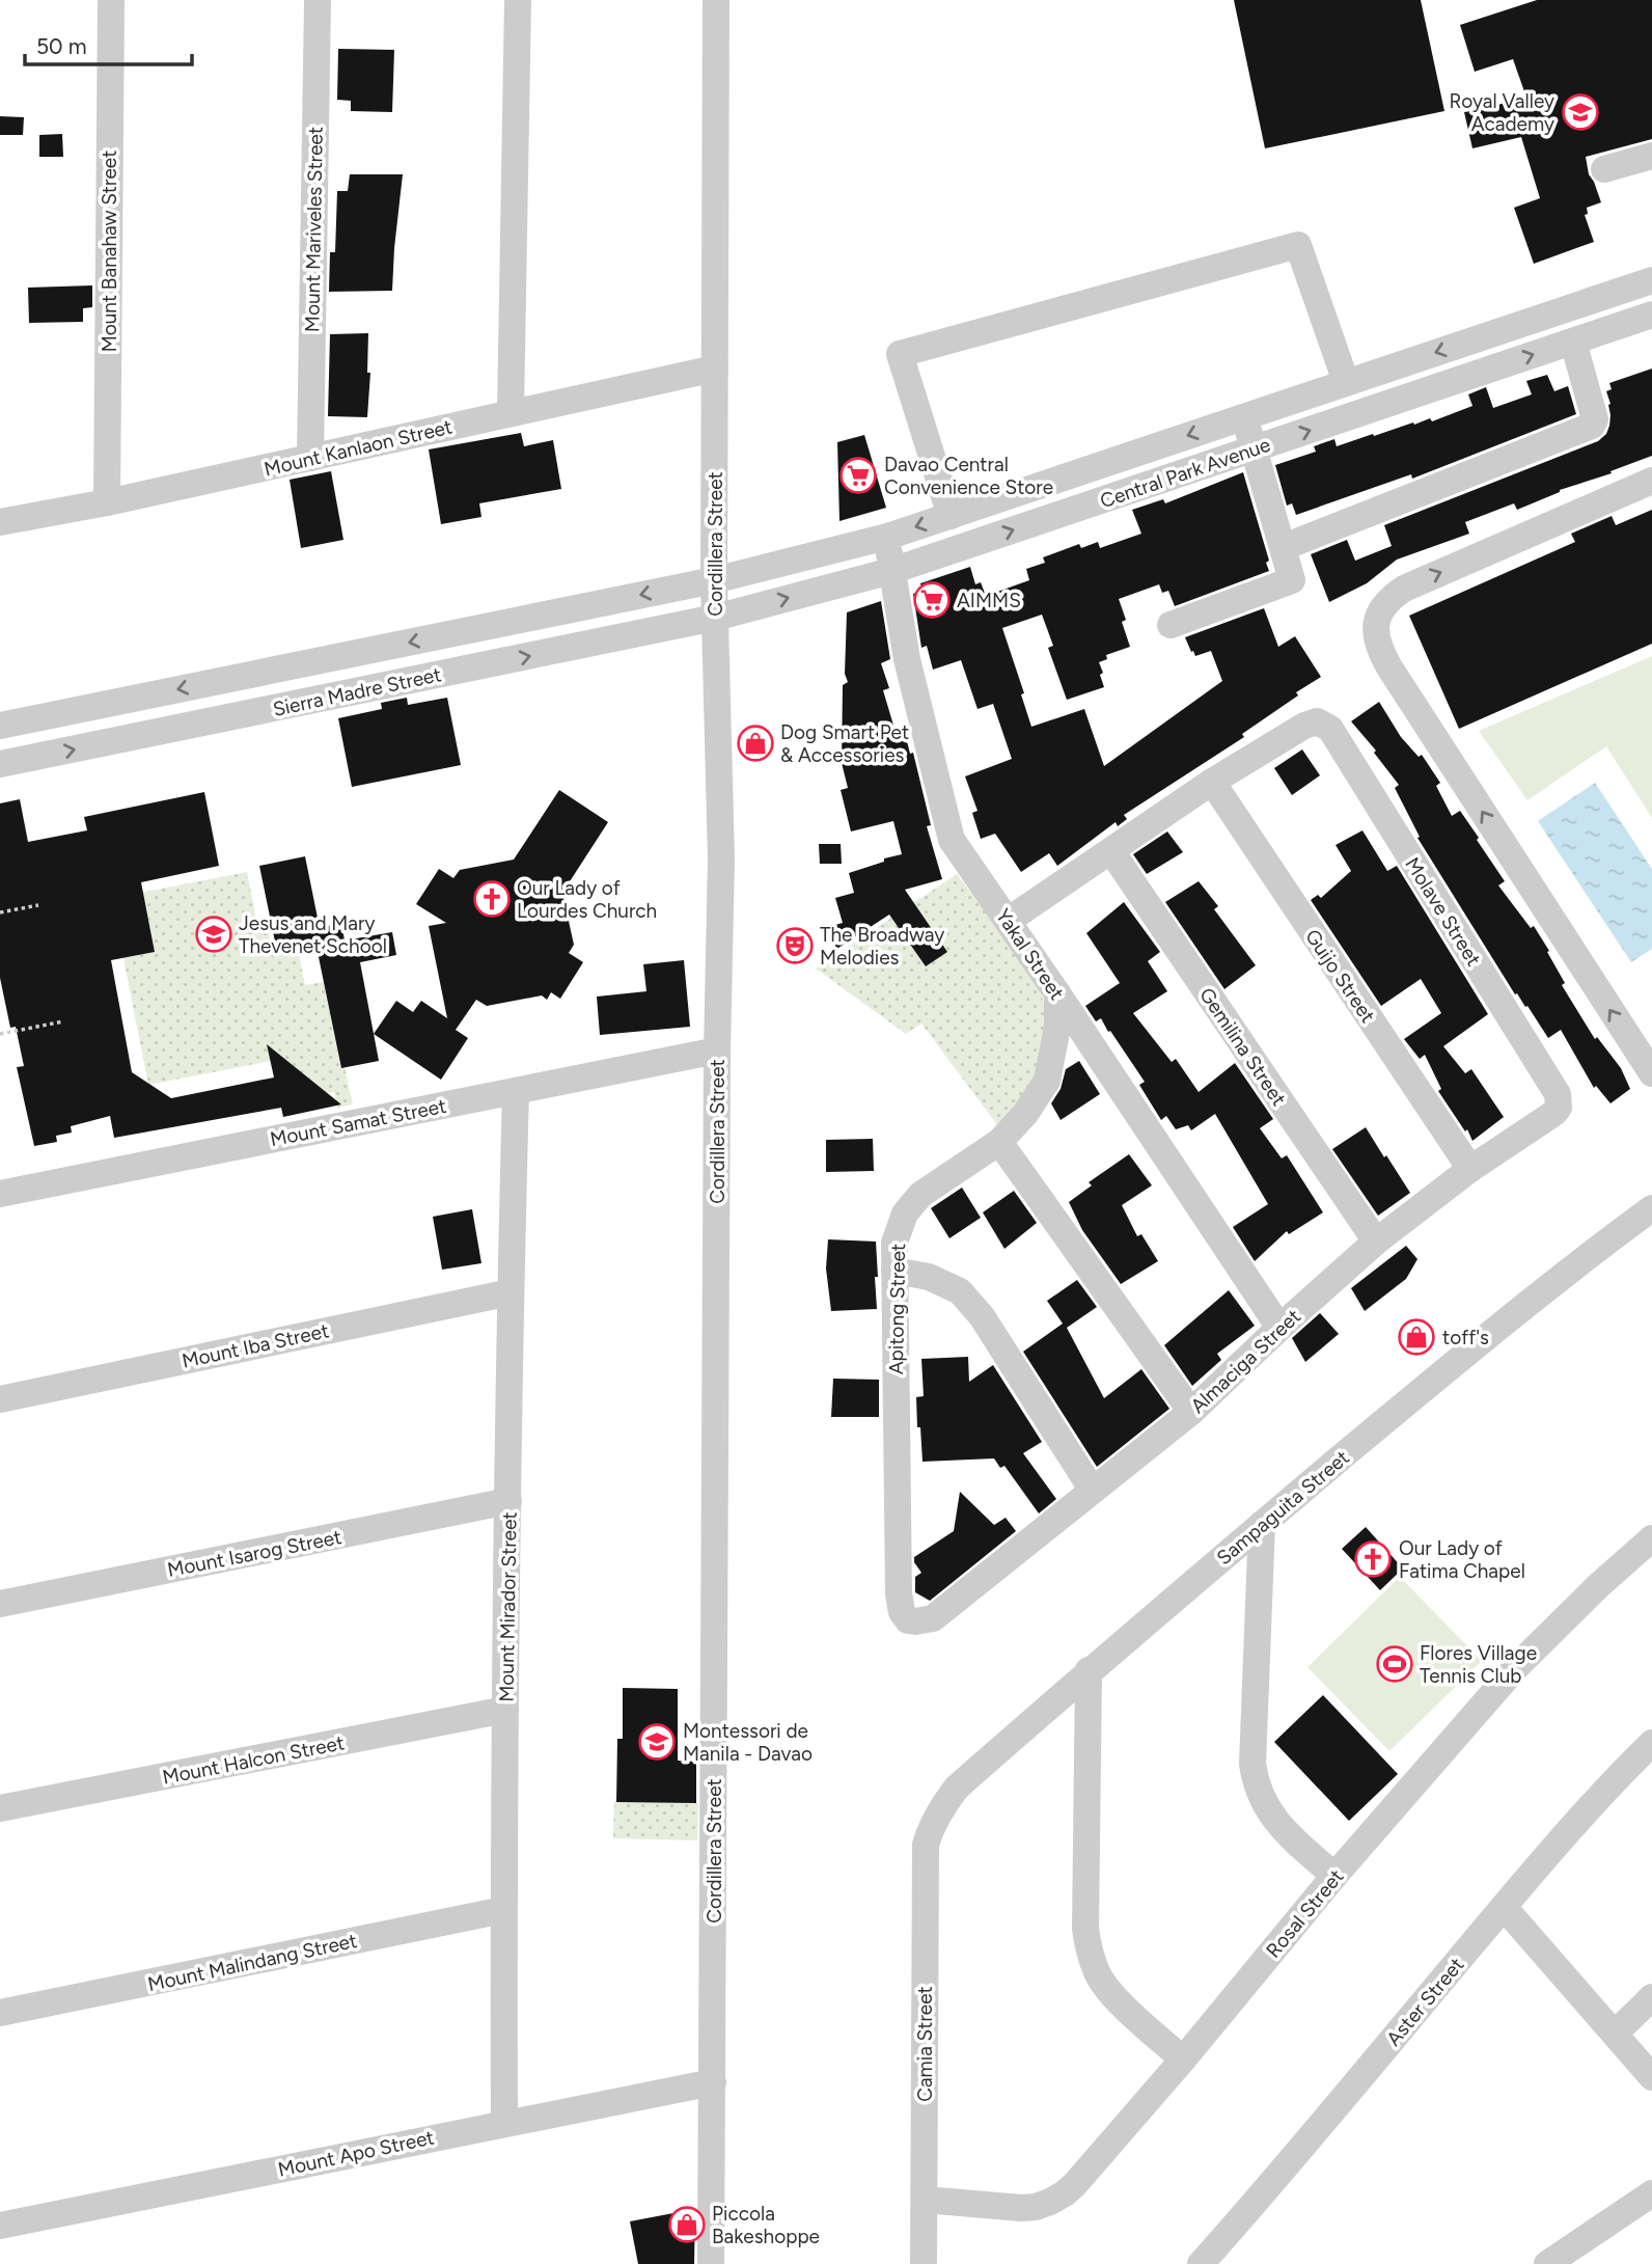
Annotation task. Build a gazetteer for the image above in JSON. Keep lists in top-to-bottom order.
{
  "streets": {
    "street": [
      "Mount Mariveles Street",
      "Mount Banahaw Street",
      "Mount Kanlaon Street",
      "Central Park Avenue",
      "Cordillera Street",
      "Sierra Madre Street",
      "Molave Street",
      "Yakal Street",
      "Guijo Street",
      "Gemilina Street",
      "Mount Samat Street",
      "Apitong Street",
      "Mount Iba Street",
      "Almaciga Street",
      "Sampaguita Street",
      "Mount Isarog Street",
      "Mount Mirador Street",
      "Mount Halcon Street",
      "Rosal Street",
      "Mount Malindang Street",
      "Aster Street",
      "Camia Street",
      "Mount Apo Street"
    ]
  },
  "crossings": [
    ["Mount Mariveles Street", "Mount Kanlaon Street"],
    ["Mount Banahaw Street", "Mount Kanlaon Street"],
    ["Mount Kanlaon Street", "Cordillera Street"],
    ["Central Park Avenue", "Cordillera Street"],
    ["Central Park Avenue", "Sierra Madre Street"],
    ["Central Park Avenue", "Yakal Street"],
    ["Cordillera Street", "Sierra Madre Street"],
    ["Cordillera Street", "Mount Samat Street"],
    ["Cordillera Street", "Mount Apo Street"],
    ["Molave Street", "Guijo Street"],
    ["Molave Street", "Almaciga Street"],
    ["Yakal Street", "Apitong Street"],
    ["Yakal Street", "Almaciga Street"],
    ["Guijo Street", "Almaciga Street"],
    ["Gemilina Street", "Almaciga Street"],
    ["Mount Samat Street", "Mount Mirador Street"],
    ["Apitong Street", "Almaciga Street"],
    ["Mount Iba Street", "Mount Mirador Street"],
    ["Sampaguita Street", "Camia Street"],
    ["Mount Isarog Street", "Mount Mirador Street"],
    ["Mount Mirador Street", "Mount Halcon Street"],
    ["Mount Mirador Street", "Mount Malindang Street"],
    ["Mount Mirador Street", "Mount Apo Street"],
    ["Rosal Street", "Camia Street"]
  ],
  "places": {
    "school or university": ["Royal Valley Academy", "Jesus and Mary Thevenet School", "Montessori de Manila - Davao"],
    "supermarket": ["Davao Central Convenience Store", "AIMMS"],
    "shop": ["Dog Smart Pet & Accessories", "toff's", "Piccola Bakeshoppe"],
    "church": ["Our Lady of Lourdes Church", "Our Lady of Fatima Chapel"],
    "theatre": ["The Broadway Melodies"],
    "sports": ["Flores Village Tennis Club"]
  },
  "scale_bar": "50 m"
}
